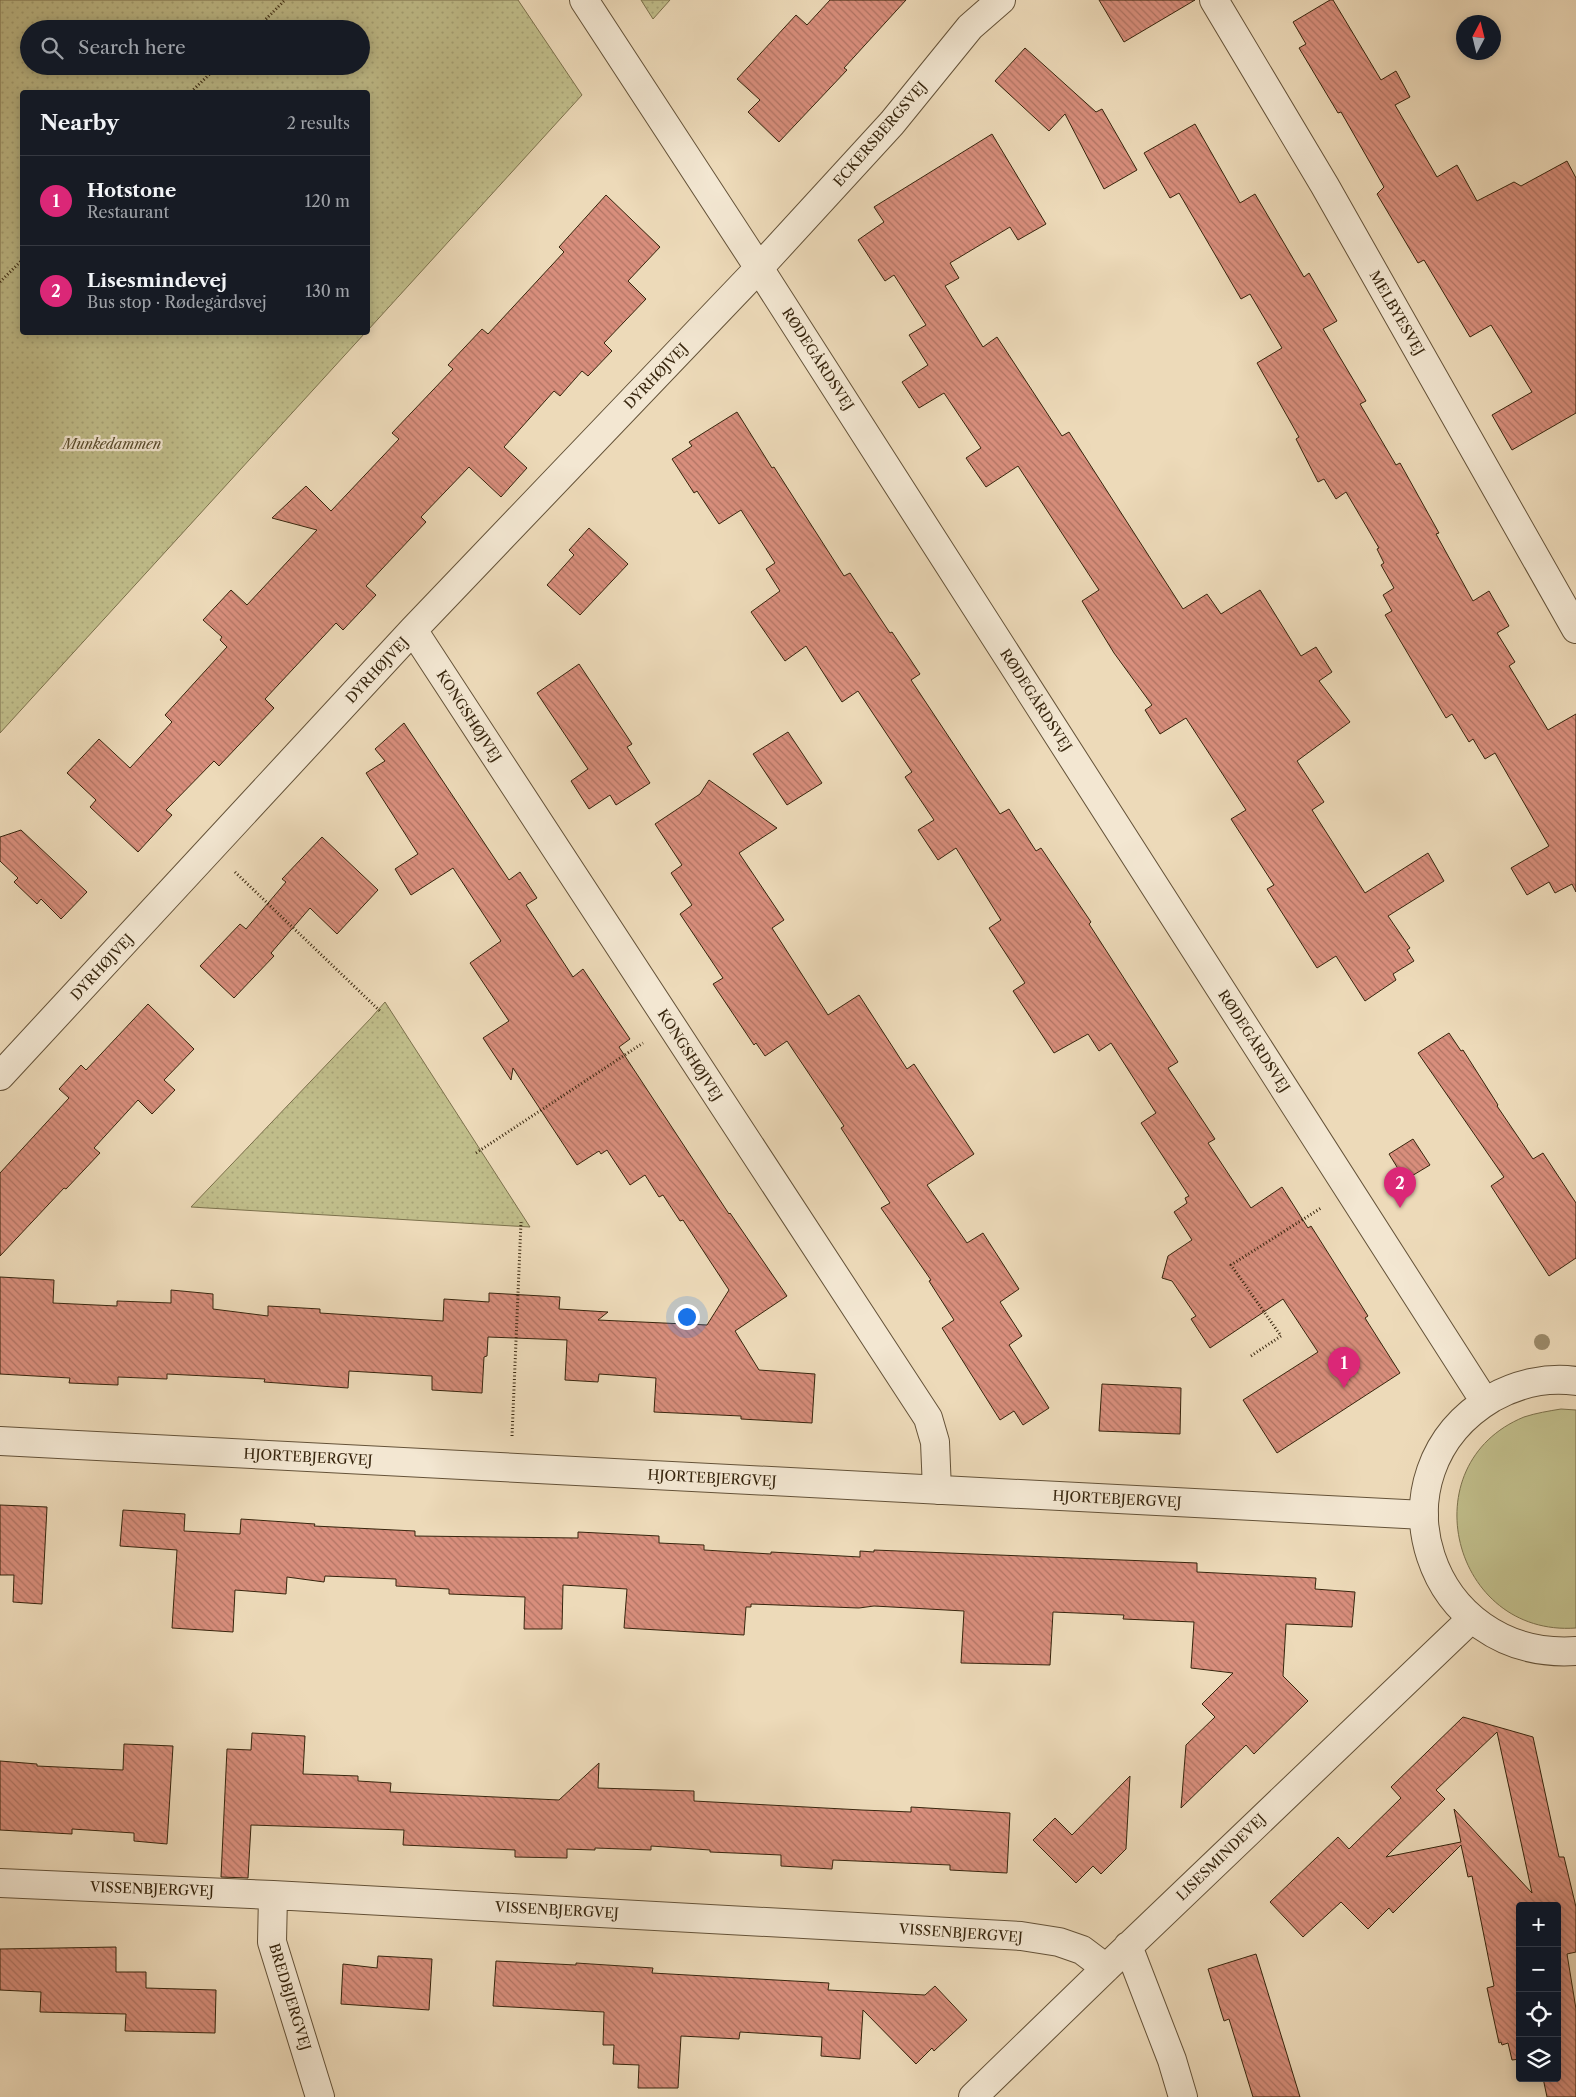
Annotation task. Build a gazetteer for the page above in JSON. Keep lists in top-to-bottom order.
{
  "streets": {
    "street": [
      "ECKERSBERGSVEJ",
      "MELBYESVEJ",
      "RØDEGÅRDSVEJ",
      "DYRHØJVEJ",
      "KONGSHØJVEJ",
      "HJORTEBJERGVEJ",
      "LISESMINDEVEJ",
      "VISSENBJERGVEJ",
      "BREDBJERGVEJ"
    ]
  },
  "crossings": [
    ["ECKERSBERGSVEJ", "RØDEGÅRDSVEJ"],
    ["ECKERSBERGSVEJ", "DYRHØJVEJ"],
    ["RØDEGÅRDSVEJ", "DYRHØJVEJ"],
    ["DYRHØJVEJ", "KONGSHØJVEJ"],
    ["KONGSHØJVEJ", "HJORTEBJERGVEJ"],
    ["LISESMINDEVEJ", "VISSENBJERGVEJ"],
    ["VISSENBJERGVEJ", "BREDBJERGVEJ"]
  ],
  "parks": ["Munkedammen"],
  "north": "top",
  "page": {
    "search": "Search here",
    "heading": ["Nearby", "2 results"],
    "list": [
      {
        "mark": "1",
        "name": "Hotstone",
        "note": "Restaurant",
        "value": "120 m"
      },
      {
        "mark": "2",
        "name": "Lisesmindevej",
        "note": "Bus stop · Rødegårdsvej",
        "value": "130 m"
      }
    ],
    "pins": ["2", "1"],
    "map_buttons": ["+", "−"]
  }
}
